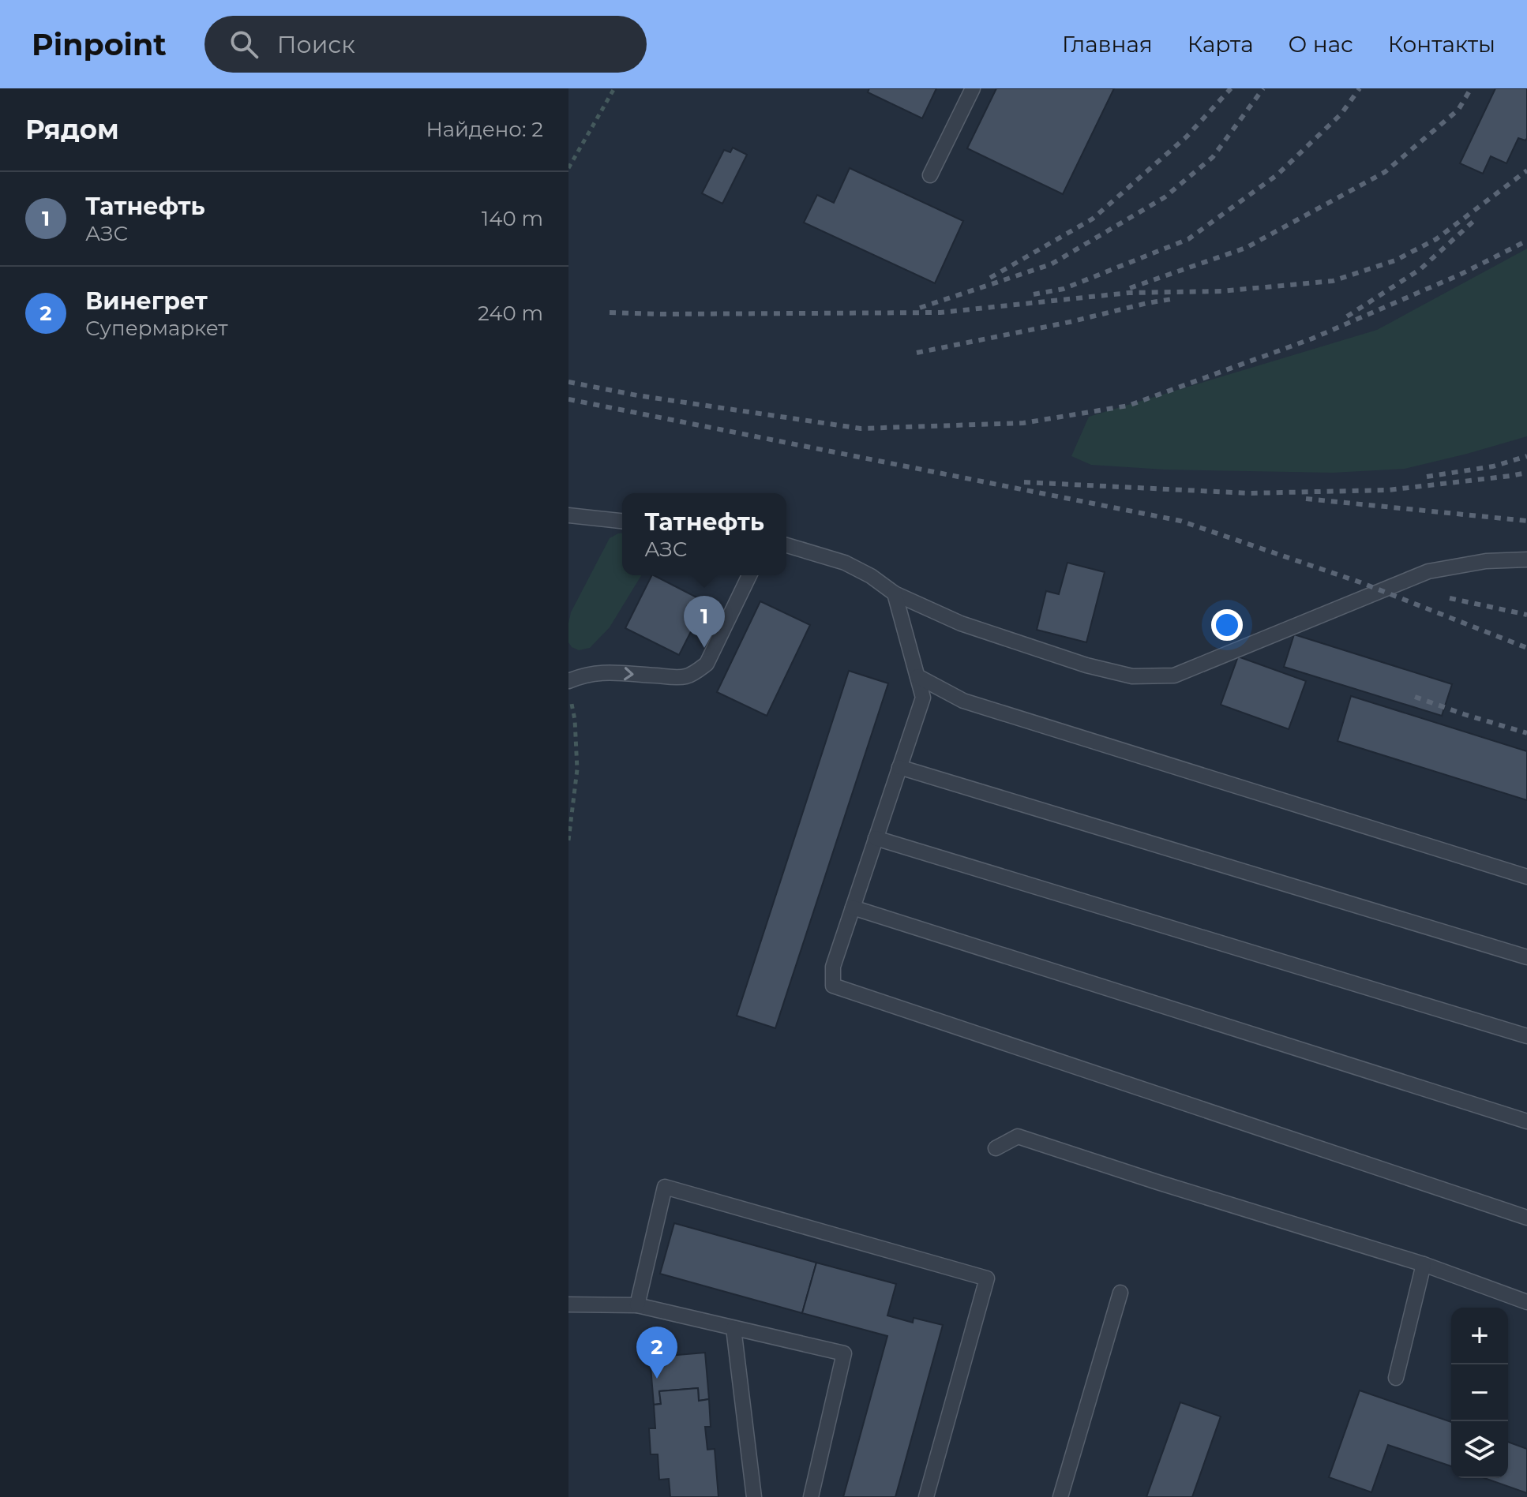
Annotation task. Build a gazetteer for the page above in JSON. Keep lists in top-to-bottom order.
{
  "page": {
    "header": "Pinpoint",
    "search": "Поиск",
    "nav": [
      "Главная",
      "Карта",
      "О нас",
      "Контакты"
    ],
    "heading": ["Рядом", "Найдено: 2"],
    "list": [
      {
        "mark": "1",
        "name": "Татнефть",
        "note": "АЗС",
        "value": "140 m"
      },
      {
        "mark": "2",
        "name": "Винегрет",
        "note": "Супермаркет",
        "value": "240 m"
      }
    ],
    "popup": ["Татнефть", "АЗС"],
    "pins": ["1", "2"],
    "map_buttons": ["+", "−"]
  }
}
